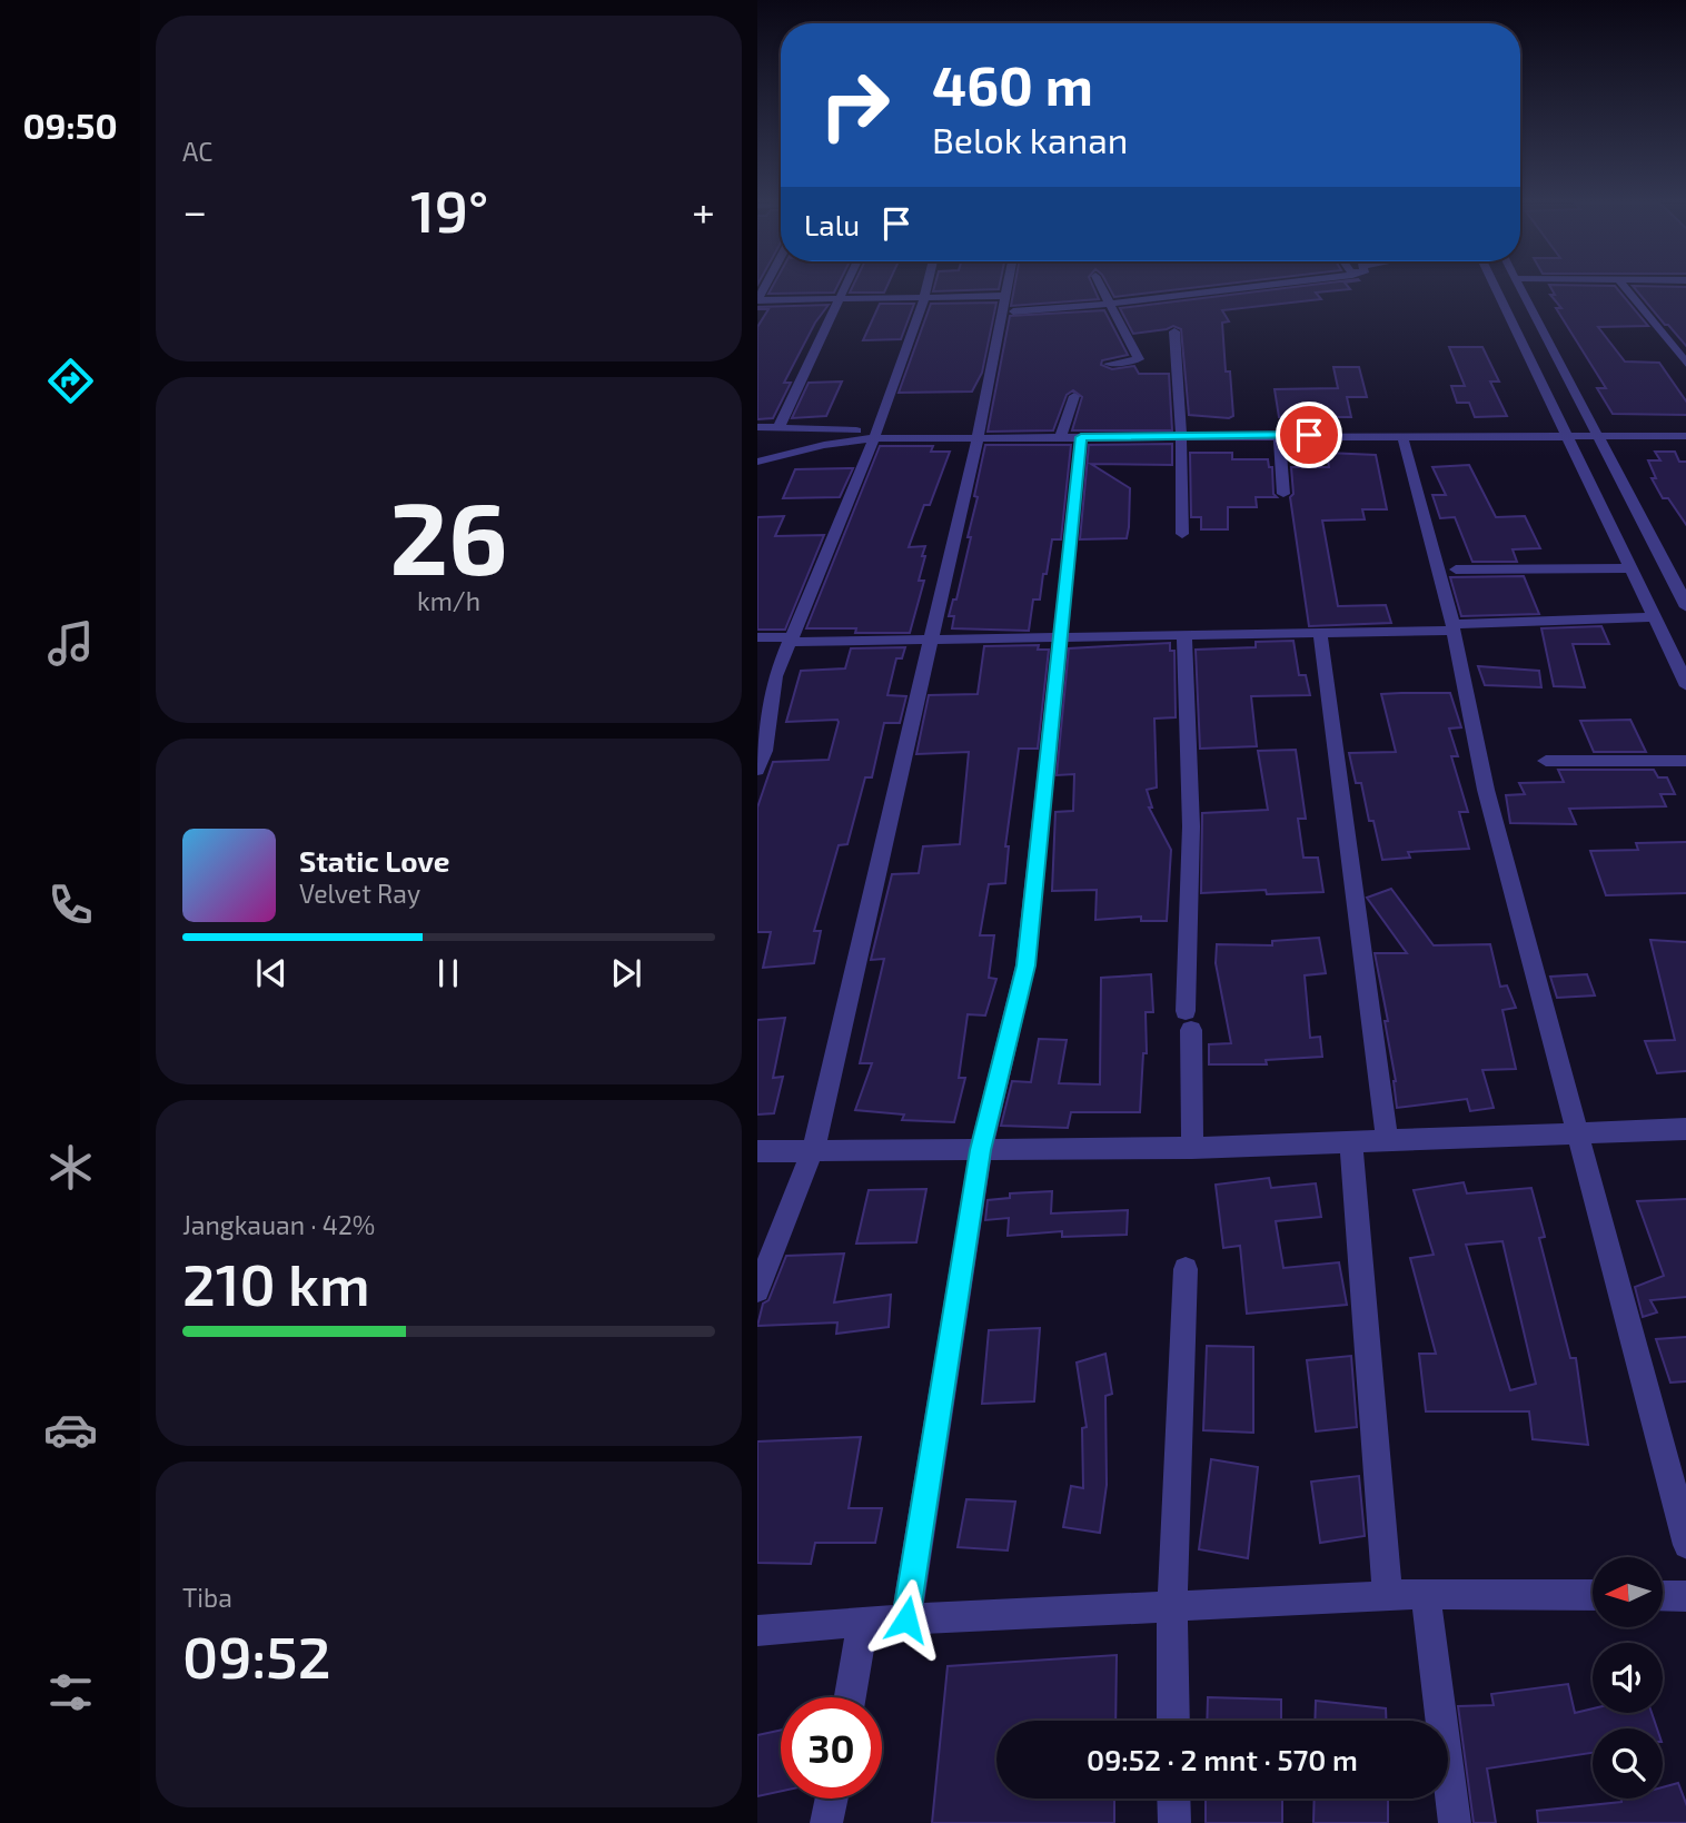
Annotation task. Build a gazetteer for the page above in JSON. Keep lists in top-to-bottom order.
{
  "north": "left",
  "page": {
    "tabs": "09:50",
    "tile": [
      "AC",
      ["26", "km/h"],
      ["Jangkauan · 42%", "210 km"],
      ["Tiba", "09:52"]
    ],
    "turn": ["460 m", "Belok kanan"],
    "heat": ["−", "19°", "+"],
    "then": "Lalu",
    "song": ["Static Love", "Velvet Ray"],
    "limit": "30",
    "trip": "09:52 · 2 mnt · 570 m"
  }
}
